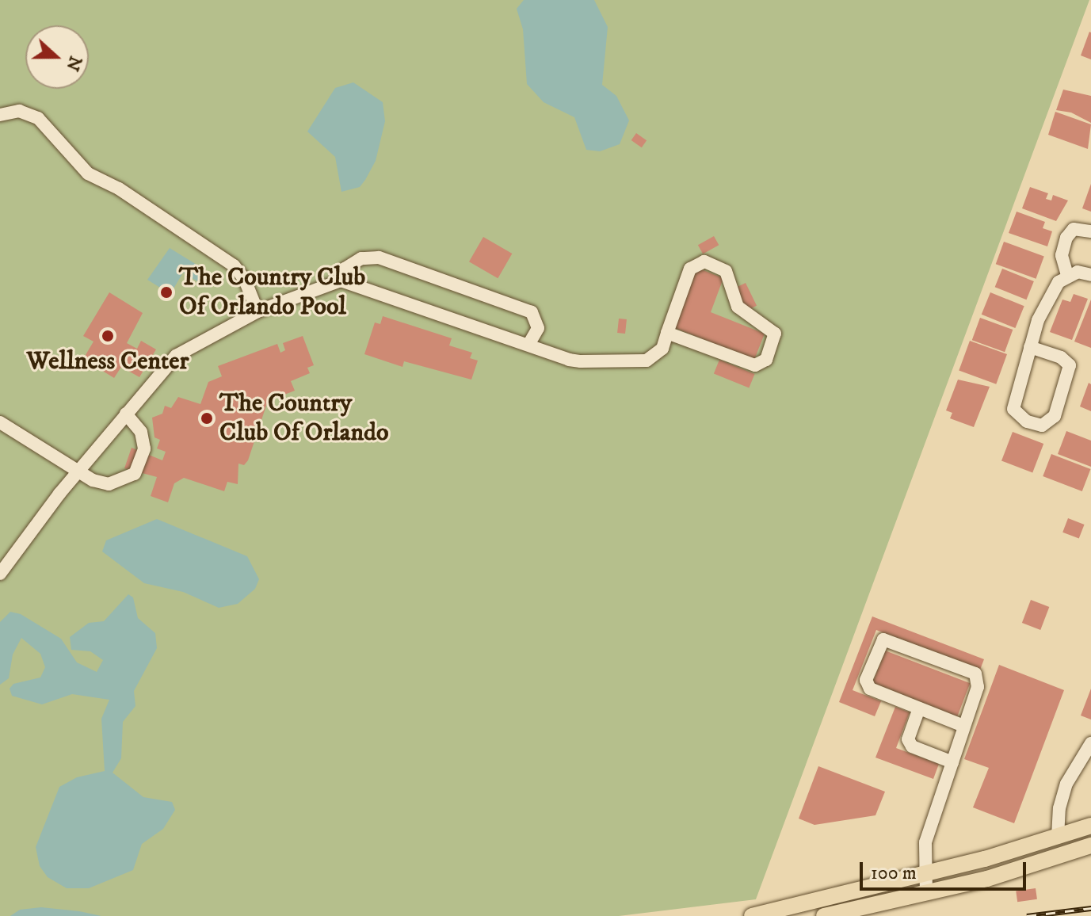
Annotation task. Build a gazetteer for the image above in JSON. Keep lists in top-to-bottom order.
{
  "places": ["The Country Club Of Orlando Pool", "Wellness Center", "The Country Club Of Orlando"],
  "scale_bar": "100 m",
  "north": "right"
}
